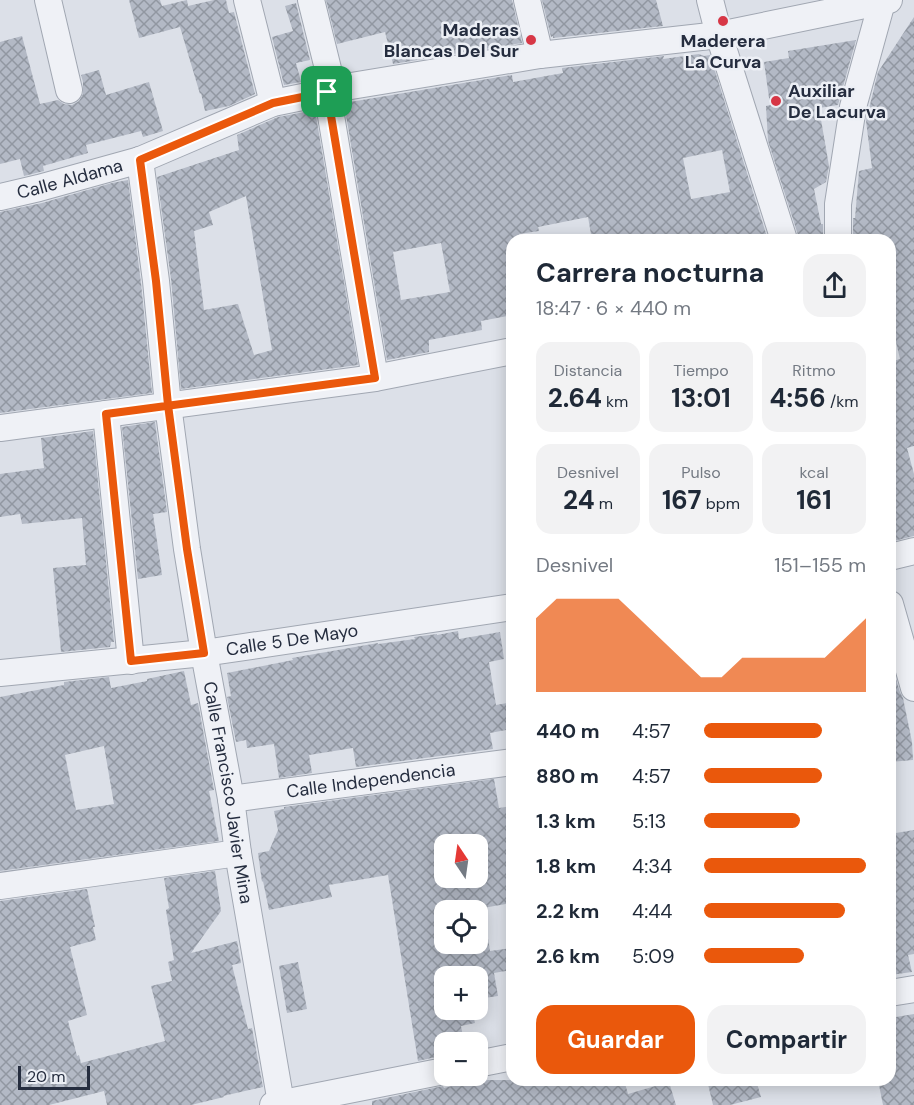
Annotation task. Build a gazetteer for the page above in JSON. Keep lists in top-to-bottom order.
{
  "streets": {
    "street": [
      "Calle Aldama",
      "Calle 5 De Mayo",
      "Calle Independencia",
      "Calle Francisco Javier Mina"
    ]
  },
  "crossings": [
    ["Calle Aldama", "Calle Francisco Javier Mina"],
    ["Calle 5 De Mayo", "Calle Francisco Javier Mina"],
    ["Calle Independencia", "Calle Francisco Javier Mina"]
  ],
  "places": ["Maderera La Curva", "Maderas Blancas Del Sur", "Auxiliar De Lacurva"],
  "scale_bar": "20 m",
  "north": "top",
  "page": {
    "heading": ["Carrera nocturna", "18:47 · 6 × 440 m"],
    "stats": [
      ["Distancia", "2.64 km"],
      ["Tiempo", "13:01"],
      ["Ritmo", "4:56 /km"],
      ["Desnivel", "24 m"],
      ["Pulso", "167 bpm"],
      ["kcal", "161"]
    ],
    "chart": ["Desnivel", "151–155 m"],
    "list": [
      {
        "name": "440 m",
        "note": "4:57"
      },
      {
        "name": "880 m",
        "note": "4:57"
      },
      {
        "name": "1.3 km",
        "note": "5:13"
      },
      {
        "name": "1.8 km",
        "note": "4:34"
      },
      {
        "name": "2.2 km",
        "note": "4:44"
      },
      {
        "name": "2.6 km",
        "note": "5:09"
      }
    ],
    "map_buttons": ["+", "−"],
    "buttons": ["Guardar", "Compartir"],
    "scale": "20 m"
  }
}
